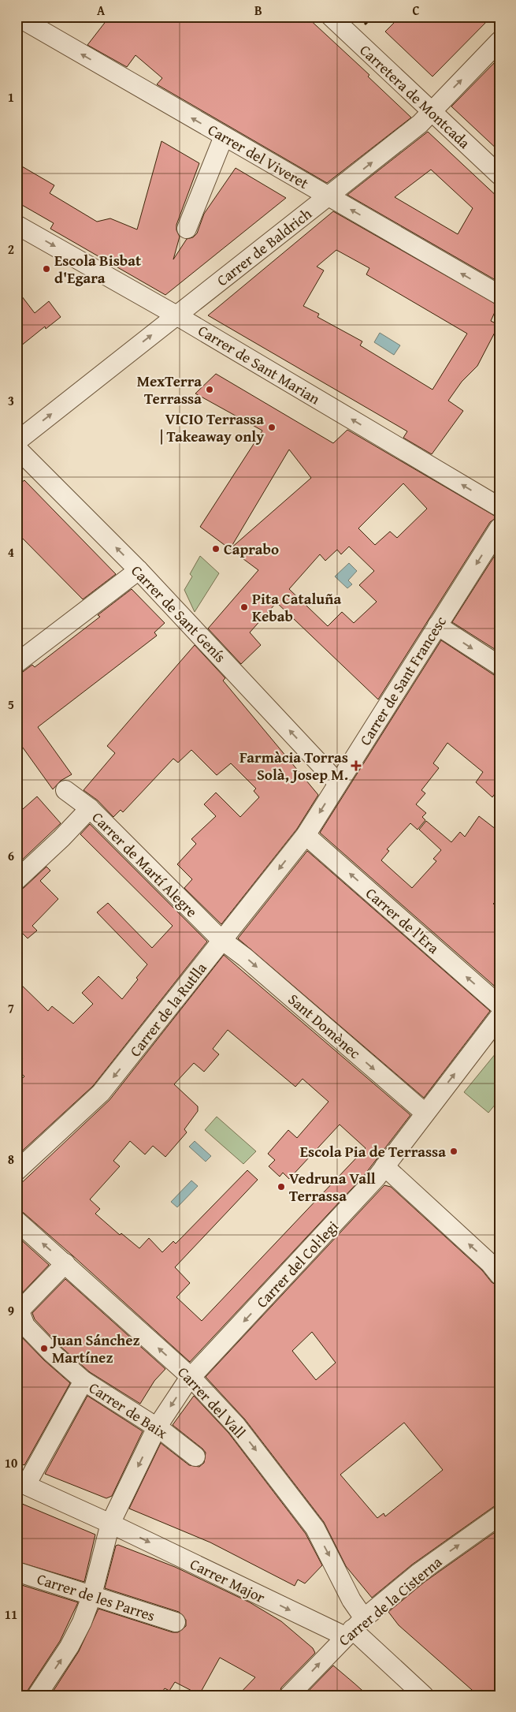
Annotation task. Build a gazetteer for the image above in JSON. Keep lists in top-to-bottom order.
{
  "streets": {
    "street": [
      "Carretera de Montcada",
      "Carrer del Viveret",
      "Carrer de Baldrich",
      "Carrer de Sant Marian",
      "Carrer de Sant Genís",
      "Carrer de Sant Francesc",
      "Carrer de Martí Alegre",
      "Carrer de l'Era",
      "Carrer de la Rutlla",
      "Sant Domènec",
      "Carrer del Col·legi",
      "Carrer del Vall",
      "Carrer de Baix",
      "Carrer Major",
      "Carrer de les Parres",
      "Carrer de la Cisterna"
    ]
  },
  "crossings": [
    ["Carretera de Montcada", "Carrer de Baldrich"],
    ["Carrer del Viveret", "Carrer de Baldrich"],
    ["Carrer de Baldrich", "Carrer de Sant Marian"],
    ["Carrer de Sant Genís", "Carrer de Sant Francesc"],
    ["Carrer de Sant Francesc", "Carrer de l'Era"],
    ["Carrer de Sant Francesc", "Carrer de la Rutlla"],
    ["Carrer de Martí Alegre", "Carrer de la Rutlla"],
    ["Carrer de Martí Alegre", "Sant Domènec"],
    ["Carrer de l'Era", "Carrer de la Rutlla"],
    ["Carrer de la Rutlla", "Sant Domènec"],
    ["Sant Domènec", "Carrer del Col·legi"],
    ["Carrer del Col·legi", "Carrer del Vall"],
    ["Carrer del Col·legi", "Carrer de Baix"],
    ["Carrer del Col·legi", "Carrer Major"],
    ["Carrer del Col·legi", "Carrer de les Parres"],
    ["Carrer del Vall", "Carrer Major"],
    ["Carrer del Vall", "Carrer de la Cisterna"],
    ["Carrer Major", "Carrer de la Cisterna"]
  ],
  "one_way": [
    "Carrer del Viveret",
    "Carrer de Baldrich",
    "Carrer de Sant Genís",
    "Carrer de Sant Francesc",
    "Carrer de l'Era",
    "Carrer de la Rutlla",
    "Sant Domènec",
    "Carrer Major",
    "Carrer de la Cisterna"
  ],
  "places": {
    "other": [
      "Escola Bisbat d'Egara",
      "MexTerra Terrassa",
      "VICIO Terrassa | Takeaway only",
      "Caprabo",
      "Pita Cataluña Kebab",
      "Escola Pia de Terrassa",
      "Vedruna Vall Terrassa",
      "Juan Sánchez Martínez"
    ],
    "health": ["Farmàcia Torras Solà, Josep M."]
  },
  "grid": {
    "columns": ["A", "B", "C"],
    "rows": [
      "1",
      "2",
      "3",
      "4",
      "5",
      "6",
      "7",
      "8",
      "9",
      "10",
      "11"
    ]
  }
}
